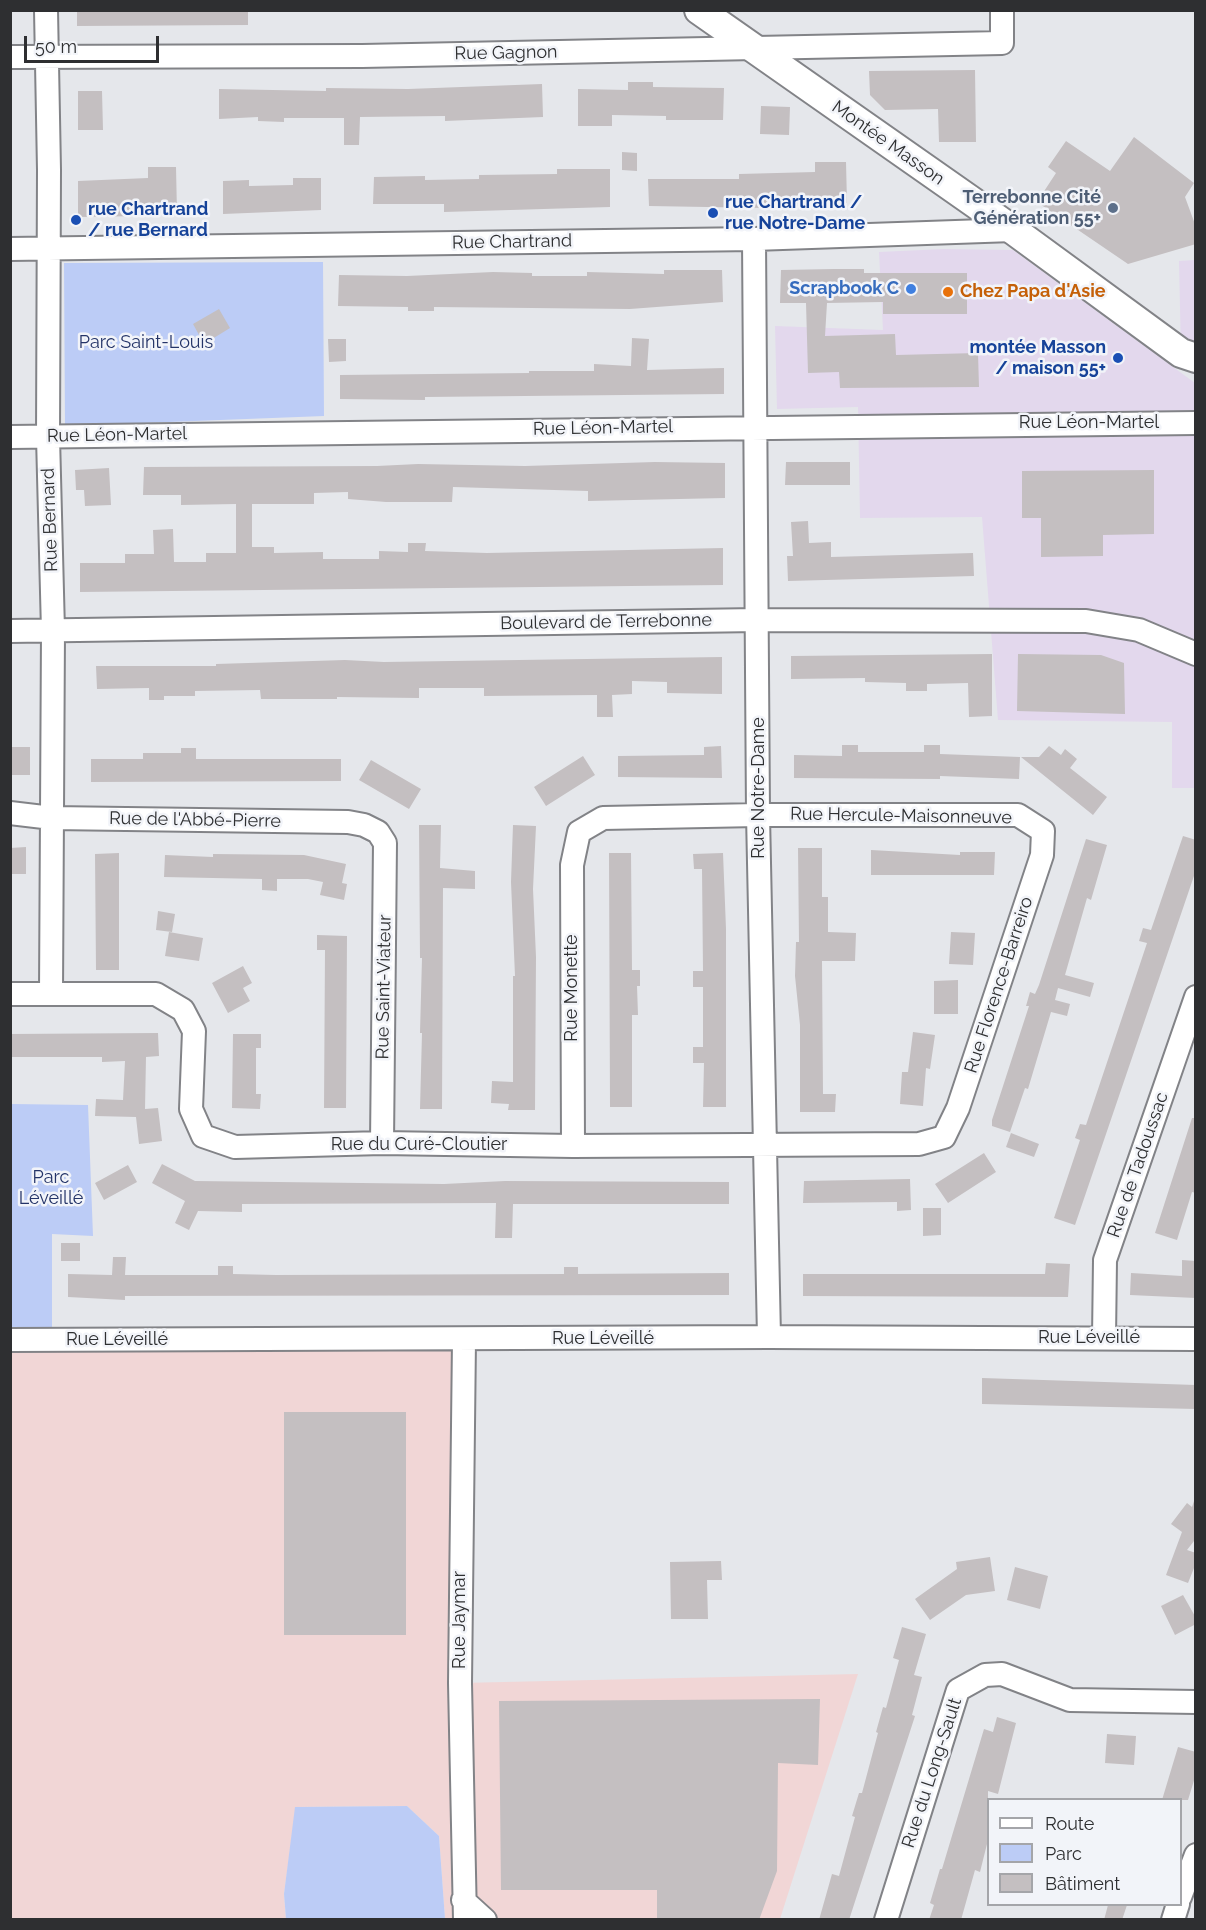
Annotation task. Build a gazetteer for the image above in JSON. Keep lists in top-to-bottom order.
{
  "streets": {
    "main road": ["Montée Masson"],
    "street": [
      "Rue Gagnon",
      "Rue Chartrand",
      "Rue Léon-Martel",
      "Rue Bernard",
      "Boulevard de Terrebonne",
      "Rue Notre-Dame",
      "Rue Hercule-Maisonneuve",
      "Rue de l'Abbé-Pierre",
      "Rue Florence-Barreiro",
      "Rue Saint-Viateur",
      "Rue Monette",
      "Rue du Curé-Cloutier",
      "Rue de Tadoussac",
      "Rue Léveillé",
      "Rue Jaymar",
      "Rue du Long-Sault"
    ]
  },
  "crossings": [
    ["Rue Gagnon", "Montée Masson"],
    ["Rue Gagnon", "Rue Bernard"],
    ["Montée Masson", "Rue Chartrand"],
    ["Rue Chartrand", "Rue Bernard"],
    ["Rue Chartrand", "Rue Notre-Dame"],
    ["Rue Léon-Martel", "Rue Bernard"],
    ["Rue Léon-Martel", "Rue Notre-Dame"],
    ["Rue Bernard", "Boulevard de Terrebonne"],
    ["Rue Bernard", "Rue de l'Abbé-Pierre"],
    ["Rue Bernard", "Rue du Curé-Cloutier"],
    ["Boulevard de Terrebonne", "Rue Notre-Dame"],
    ["Rue Notre-Dame", "Rue Hercule-Maisonneuve"],
    ["Rue Notre-Dame", "Rue du Curé-Cloutier"],
    ["Rue Notre-Dame", "Rue Léveillé"],
    ["Rue Hercule-Maisonneuve", "Rue Florence-Barreiro"],
    ["Rue Hercule-Maisonneuve", "Rue Monette"],
    ["Rue de l'Abbé-Pierre", "Rue Saint-Viateur"],
    ["Rue Florence-Barreiro", "Rue du Curé-Cloutier"],
    ["Rue Saint-Viateur", "Rue du Curé-Cloutier"],
    ["Rue Monette", "Rue du Curé-Cloutier"],
    ["Rue de Tadoussac", "Rue Léveillé"],
    ["Rue Léveillé", "Rue Jaymar"]
  ],
  "parks": ["Parc Saint-Louis", "Parc Léveillé"],
  "places": [
    "Terrebonne Cité Génération 55+",
    "rue Chartrand / rue Notre-Dame",
    "rue Chartrand / rue Bernard",
    "Scrapbook C",
    "Chez Papa d'Asie",
    "montée Masson / maison 55+"
  ],
  "legend": ["Route", "Parc", "Bâtiment"],
  "scale_bar": "50 m"
}
